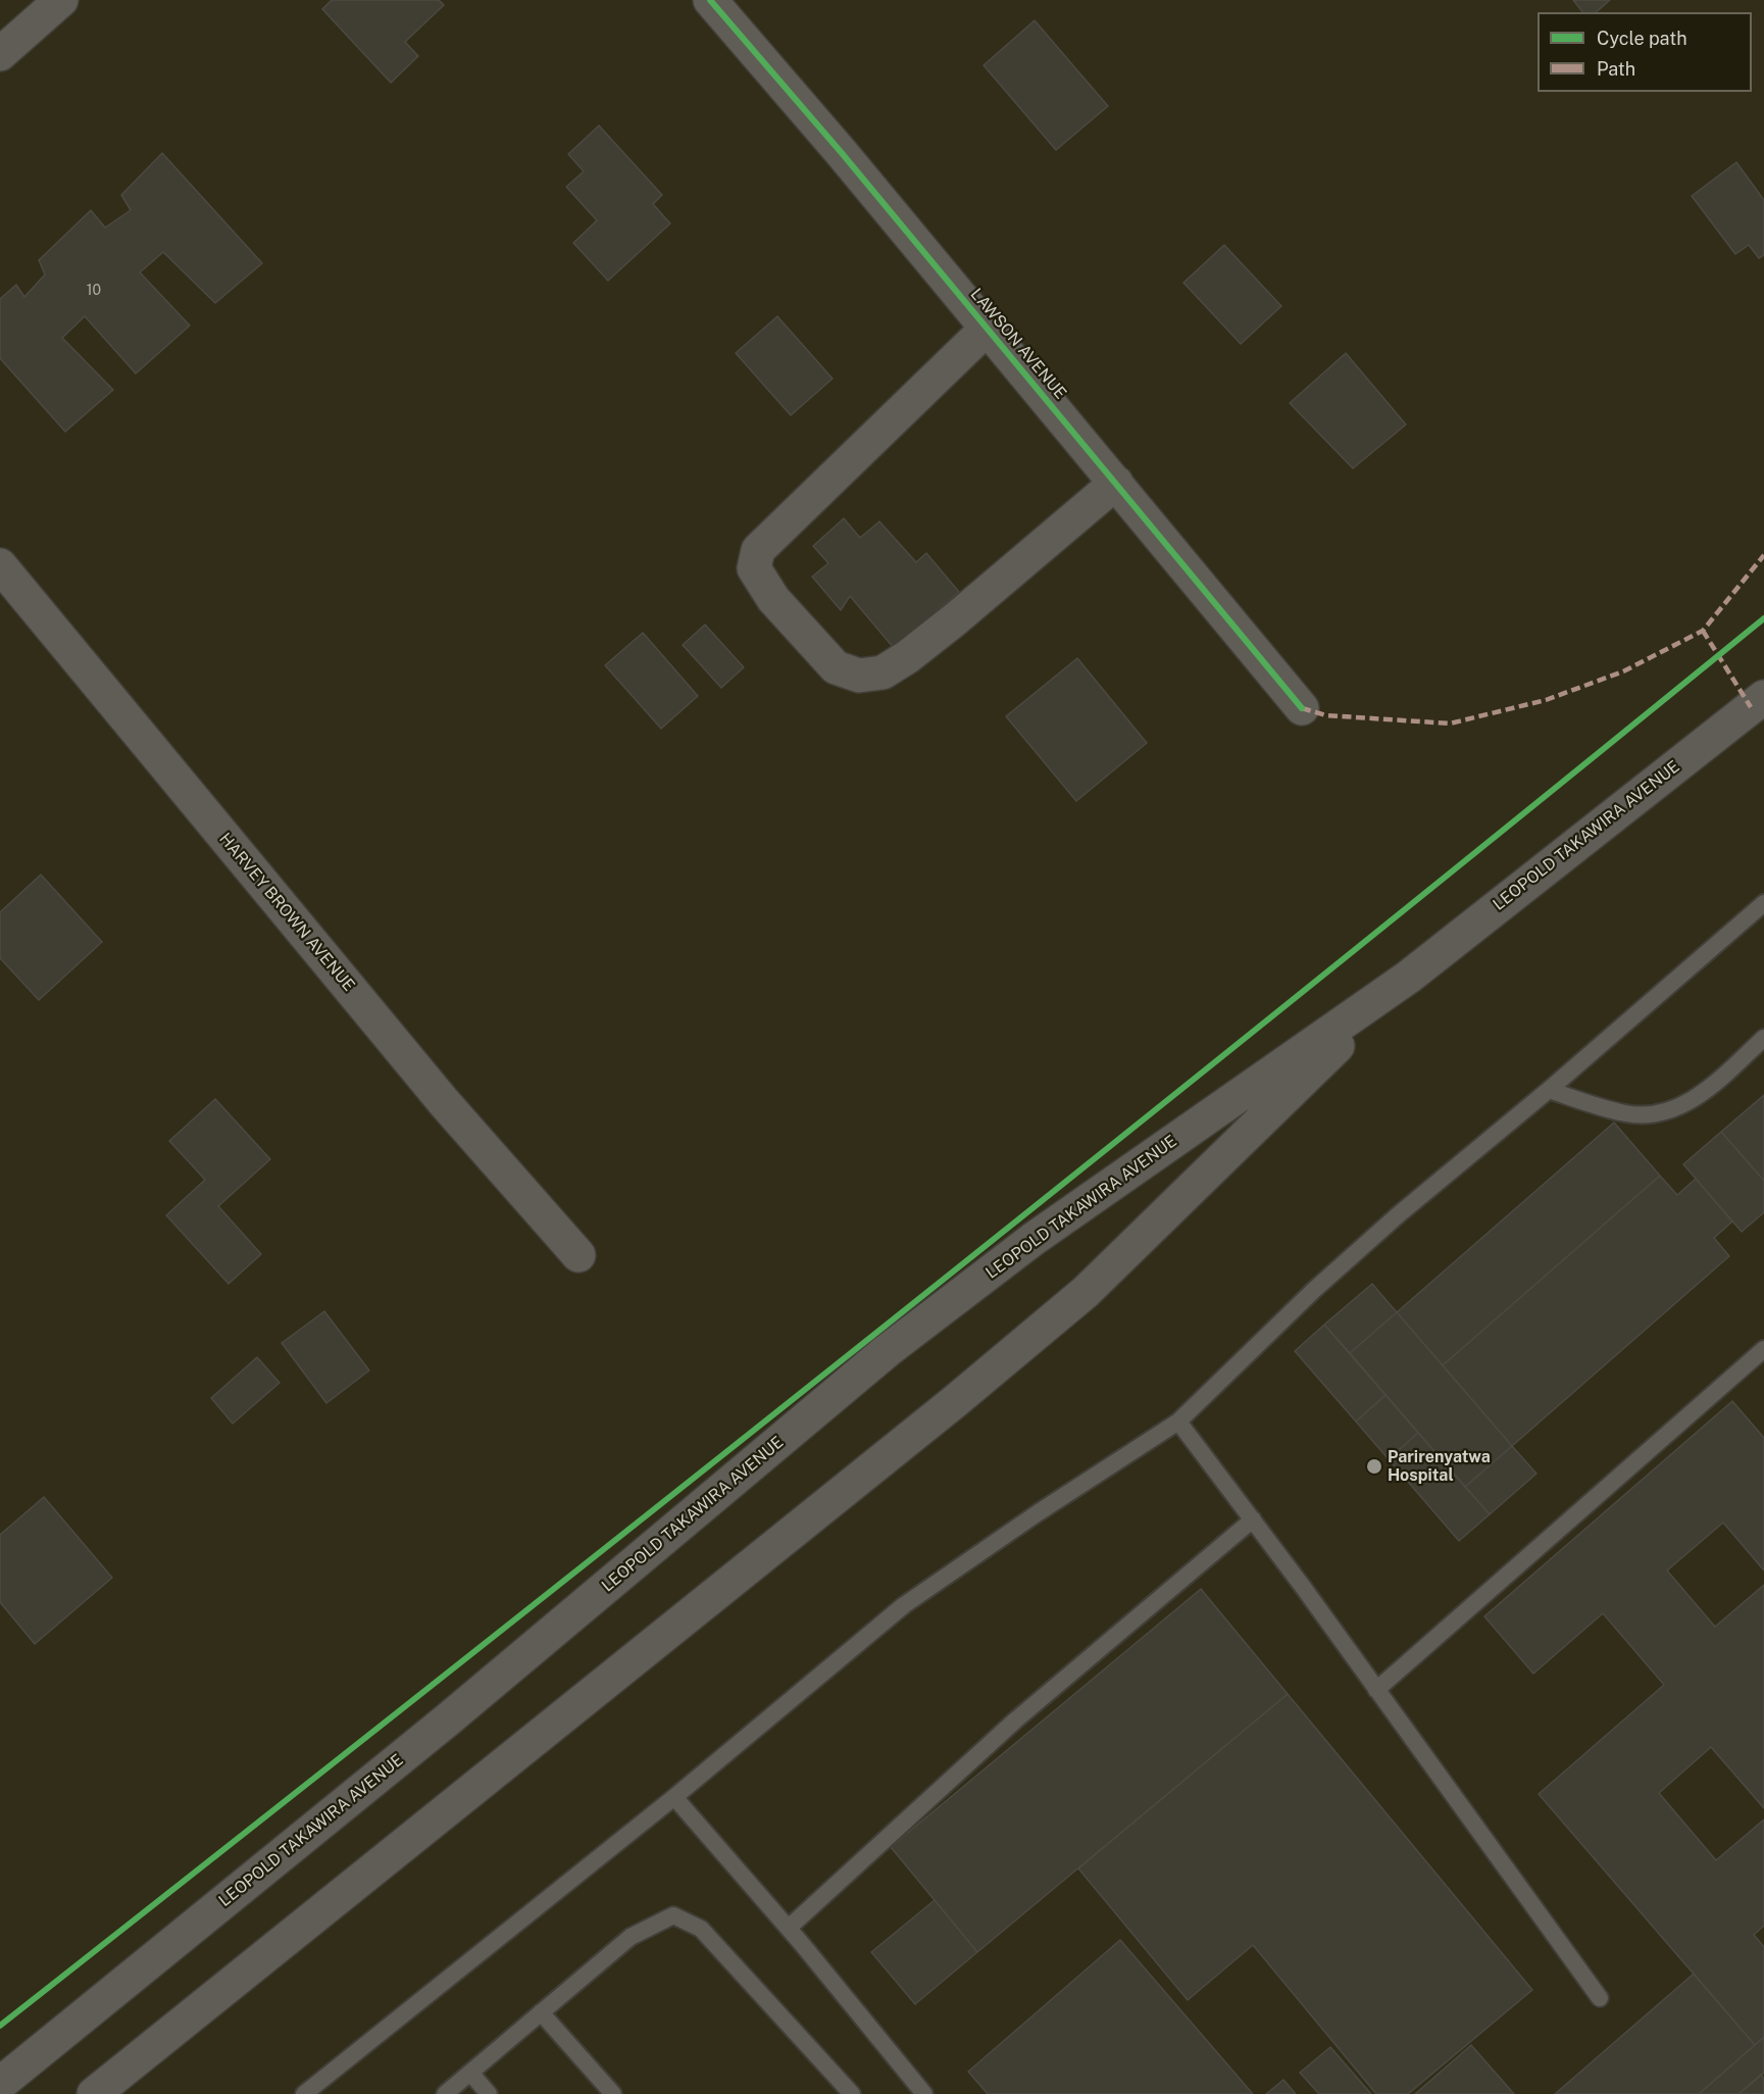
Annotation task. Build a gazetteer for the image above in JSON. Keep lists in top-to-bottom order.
{
  "streets": {
    "main road": ["LAWSON AVENUE", "LEOPOLD TAKAWIRA AVENUE", "HARVEY BROWN AVENUE"]
  },
  "places": ["Parirenyatwa Hospital"],
  "house_numbers": ["10"],
  "legend": ["Cycle path", "Path"]
}
